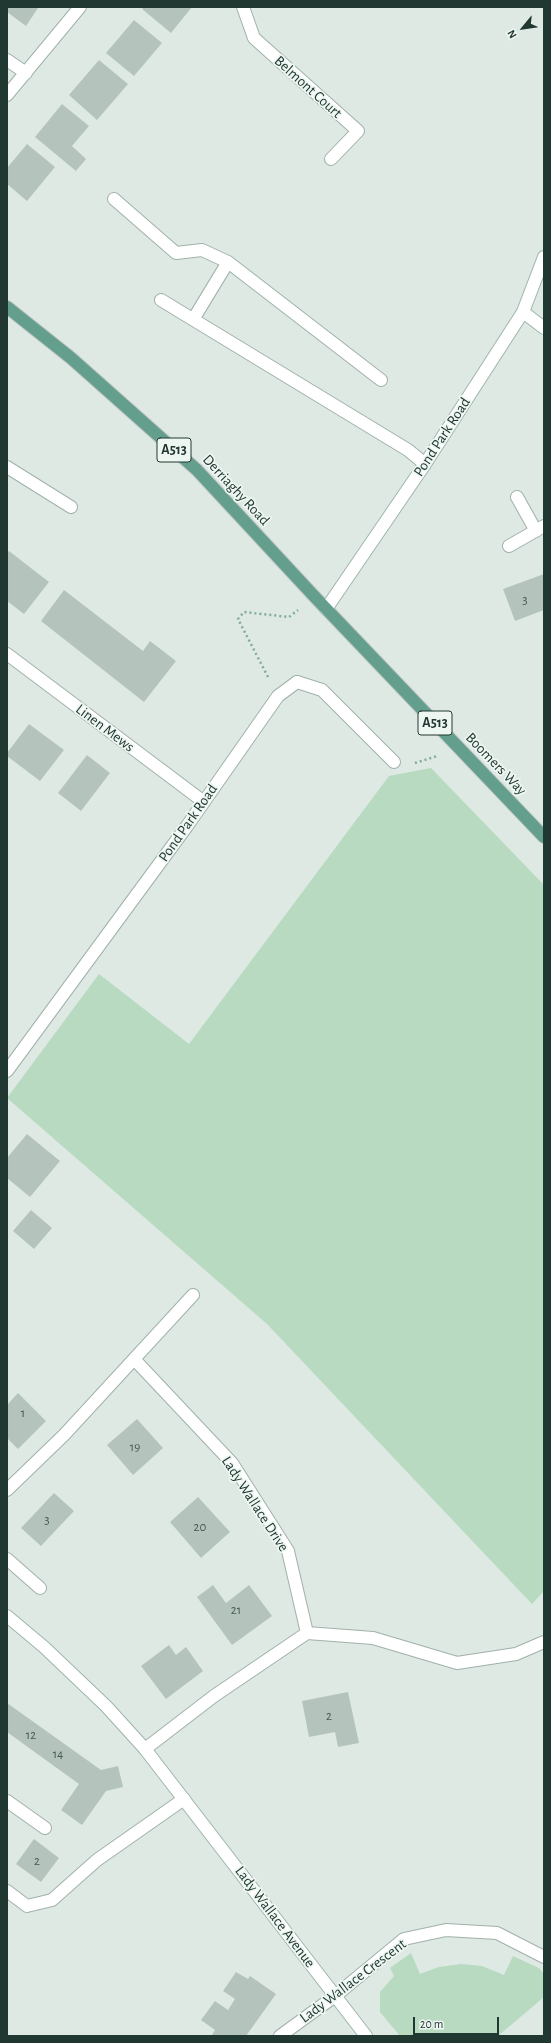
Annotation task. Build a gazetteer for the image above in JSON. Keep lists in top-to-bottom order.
{
  "streets": {
    "main road": ["A513", "Derriaghy Road", "Boomers Way"],
    "street": [
      "Belmont Court",
      "Pond Park Road",
      "Linen Mews",
      "Lady Wallace Drive",
      "Lady Wallace Avenue",
      "Lady Wallace Crescent"
    ]
  },
  "crossings": [
    ["Pond Park Road", "Derriaghy Road"],
    ["Pond Park Road", "Linen Mews"],
    ["Pond Park Road", "Boomers Way"],
    ["Derriaghy Road", "Boomers Way"],
    ["Lady Wallace Avenue", "Lady Wallace Crescent"]
  ],
  "house_numbers": [
    "3",
    "1",
    "19",
    "3",
    "20",
    "21",
    "2",
    "12",
    "14",
    "2"
  ],
  "scale_bar": "20 m",
  "north": "bottom left"
}
